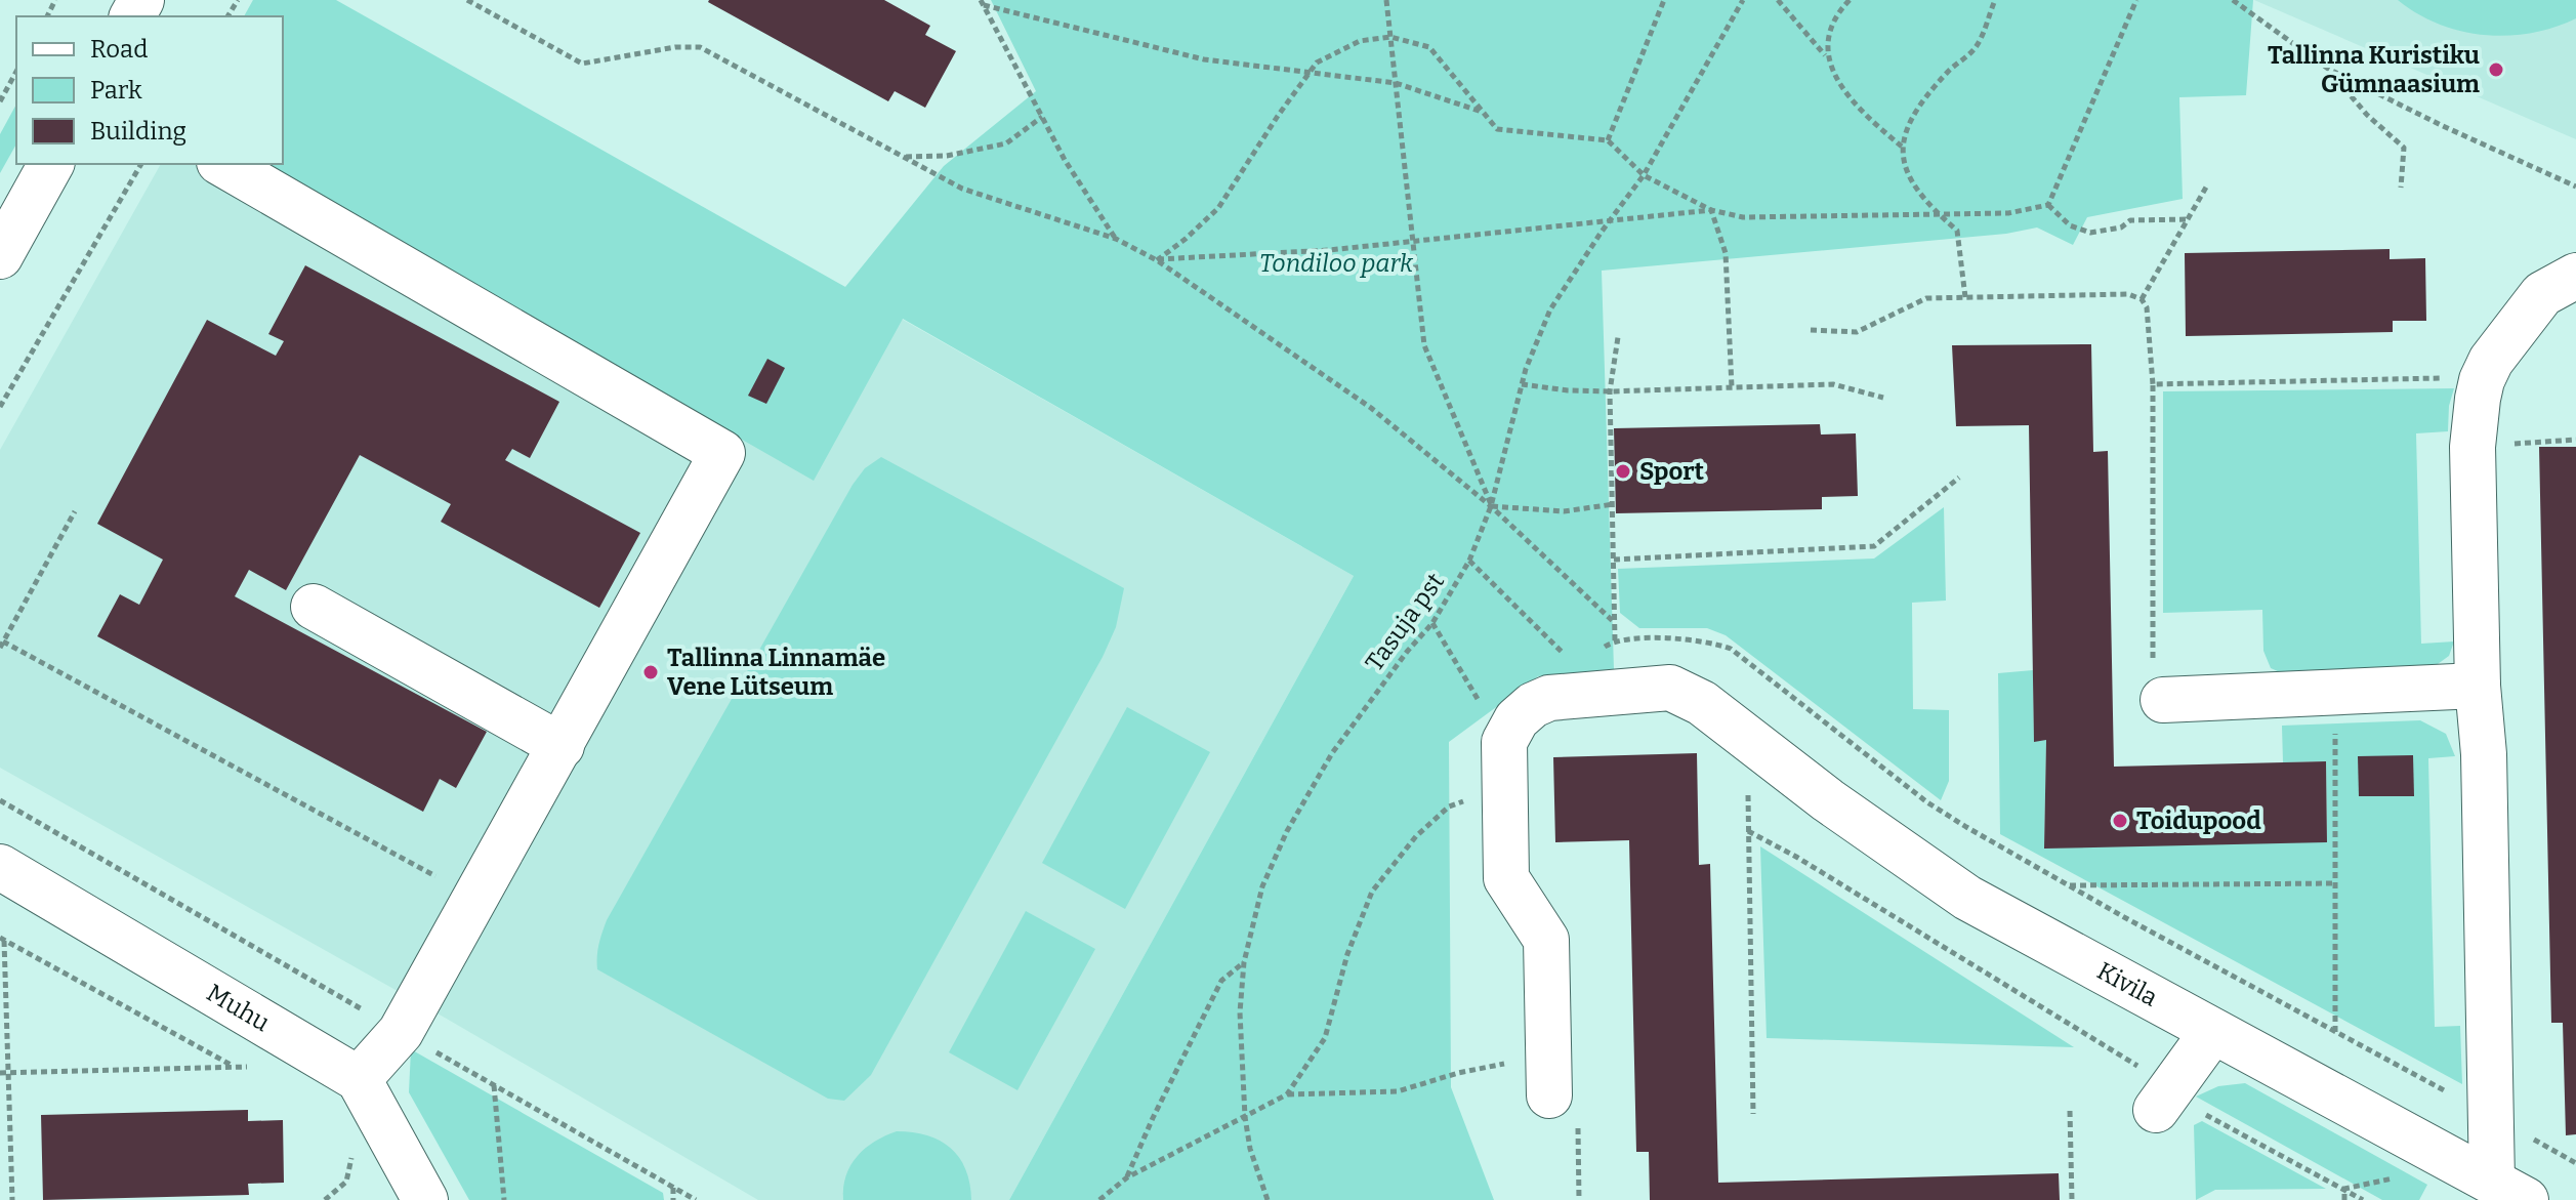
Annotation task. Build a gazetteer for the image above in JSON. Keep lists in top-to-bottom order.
{
  "streets": {
    "street": ["Kivila", "Muhu"],
    "path": ["Tasuja pst"]
  },
  "parks": ["Tondiloo park"],
  "places": [
    "Tallinna Kuristiku Gümnaasium",
    "Sport",
    "Tallinna Linnamäe Vene Lütseum",
    "Toidupood"
  ],
  "legend": ["Road", "Park", "Building"]
}
